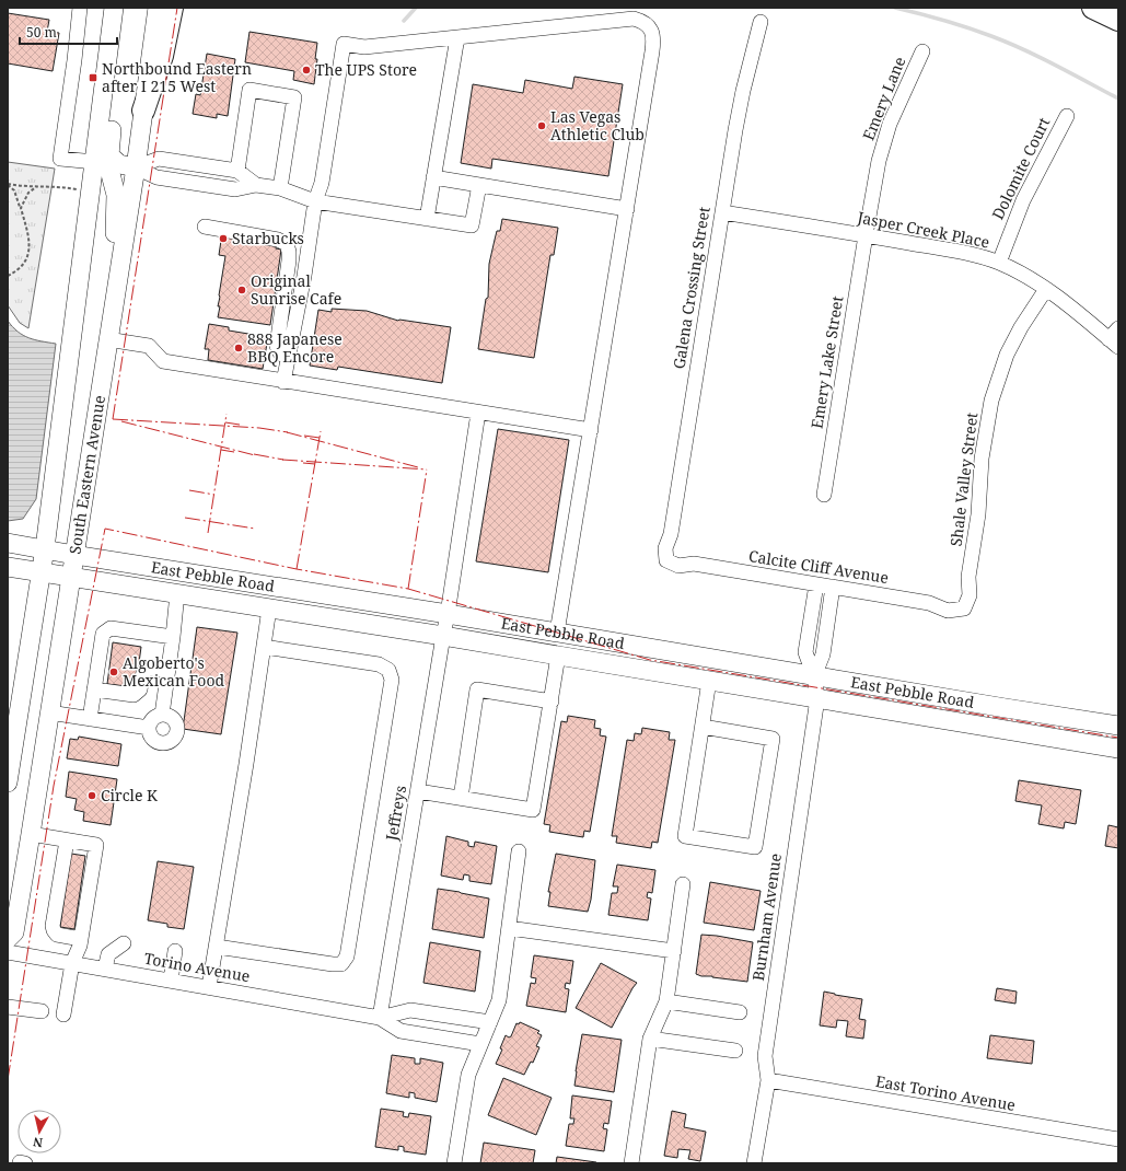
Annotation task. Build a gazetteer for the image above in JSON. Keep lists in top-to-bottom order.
{
  "streets": {
    "main road": ["South Eastern Avenue", "East Pebble Road"],
    "street": [
      "Emery Lane",
      "Dolomite Court",
      "Jasper Creek Place",
      "Galena Crossing Street",
      "Emery Lake Street",
      "Shale Valley Street",
      "Calcite Cliff Avenue",
      "Jeffreys",
      "Burnham Avenue",
      "Torino Avenue",
      "East Torino Avenue"
    ]
  },
  "crossings": [
    ["Emery Lane", "Jasper Creek Place"],
    ["Emery Lane", "Emery Lake Street"],
    ["Dolomite Court", "Jasper Creek Place"],
    ["Jasper Creek Place", "Galena Crossing Street"],
    ["Jasper Creek Place", "Emery Lake Street"],
    ["Jasper Creek Place", "Shale Valley Street"],
    ["Galena Crossing Street", "Calcite Cliff Avenue"],
    ["South Eastern Avenue", "East Pebble Road"],
    ["Shale Valley Street", "Calcite Cliff Avenue"],
    ["East Pebble Road", "Jeffreys"],
    ["East Pebble Road", "Burnham Avenue"],
    ["Jeffreys", "Torino Avenue"],
    ["Burnham Avenue", "East Torino Avenue"]
  ],
  "places": {
    "other": [
      "The UPS Store",
      "Las Vegas Athletic Club",
      "Starbucks",
      "Original Sunrise Cafe",
      "888 Japanese BBQ Encore",
      "Algoberto's Mexican Food",
      "Circle K"
    ],
    "transit": ["Northbound Eastern after I 215 West"]
  },
  "scale_bar": "50 m",
  "north": "bottom"
}
